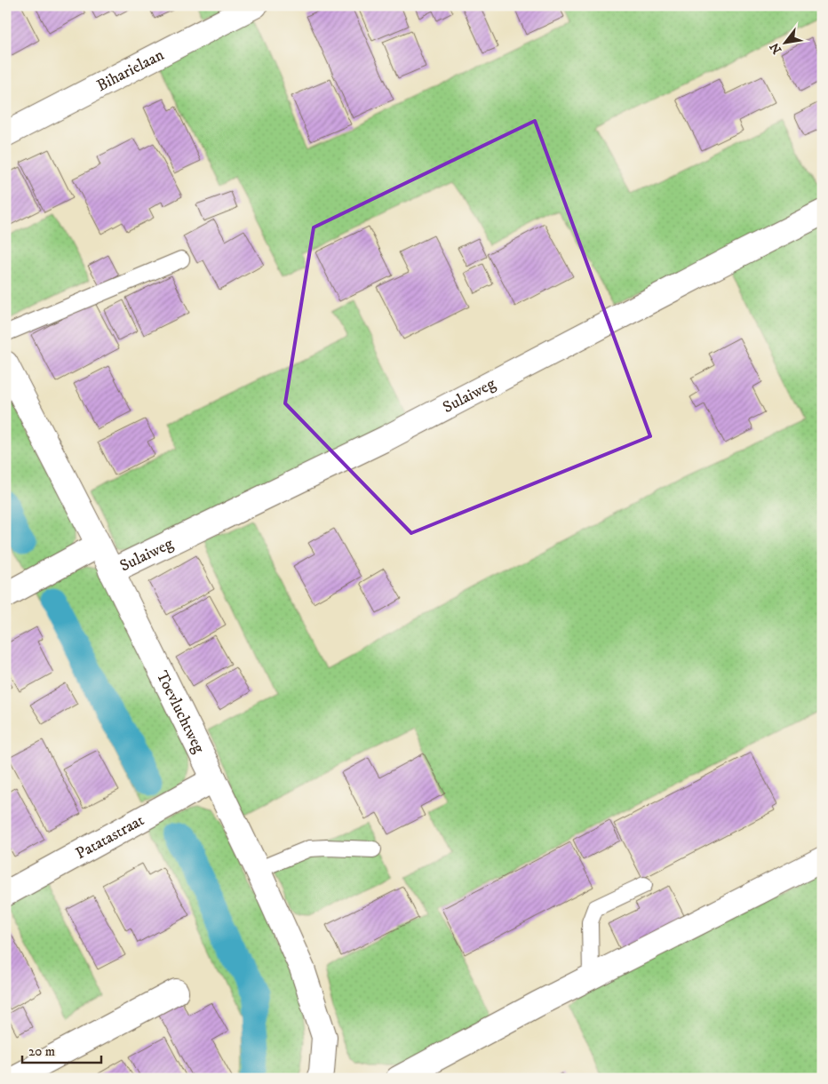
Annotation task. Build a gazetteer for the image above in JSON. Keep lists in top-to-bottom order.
{
  "streets": {
    "street": [
      "Biharielaan",
      "Sulaiweg",
      "Toevluchtweg",
      "Patatastraat"
    ]
  },
  "crossings": [
    ["Sulaiweg", "Toevluchtweg"],
    ["Toevluchtweg", "Patatastraat"]
  ],
  "scale_bar": "20 m",
  "north": "bottom left"
}
